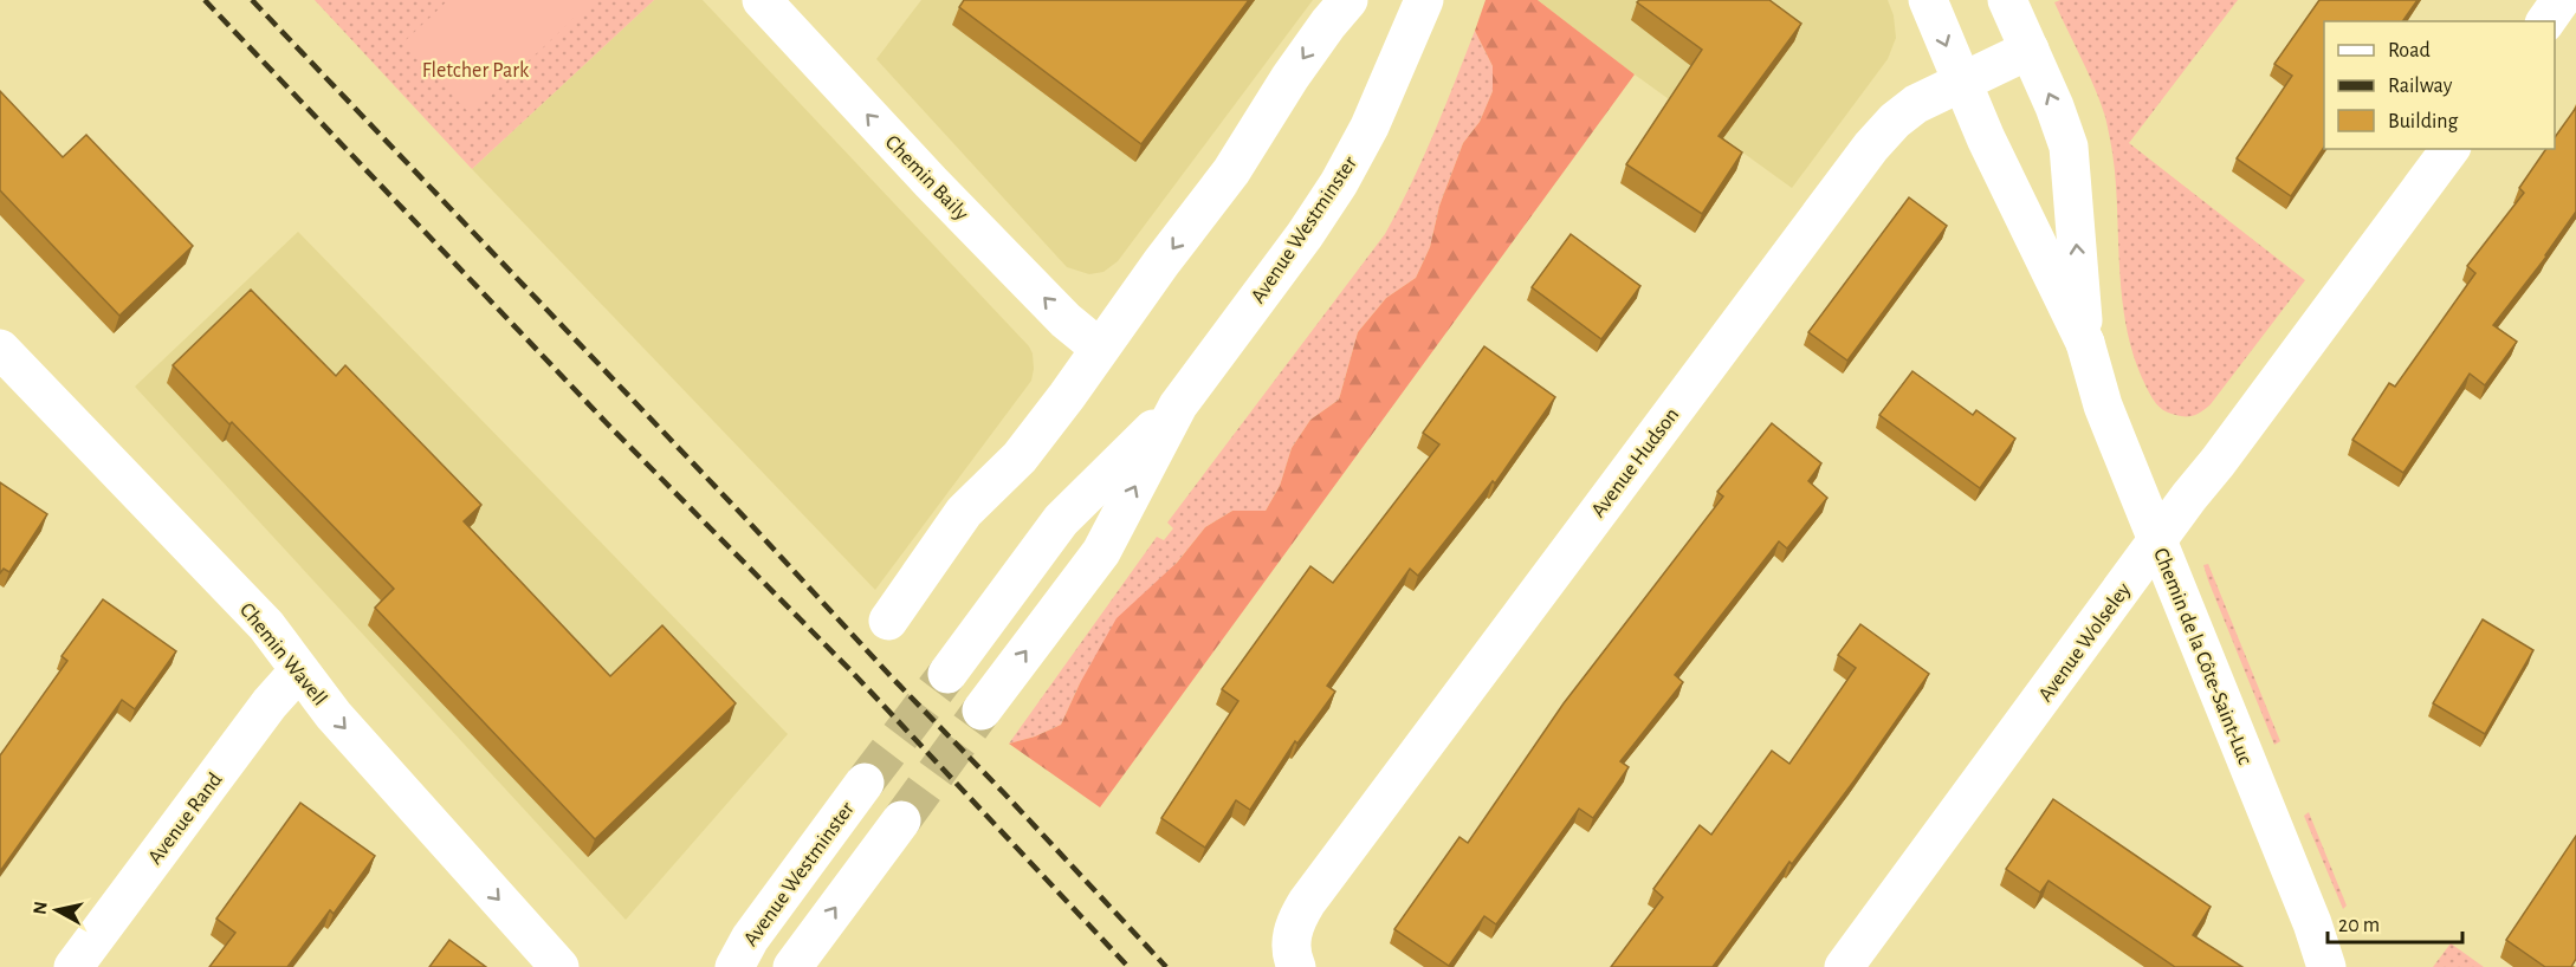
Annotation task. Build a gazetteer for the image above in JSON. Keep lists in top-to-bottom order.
{
  "streets": {
    "street": [
      "Chemin Baily",
      "Avenue Westminster",
      "Avenue Hudson",
      "Avenue Wolseley",
      "Chemin Wavell",
      "Chemin de la Côte-Saint-Luc",
      "Avenue Rand"
    ]
  },
  "crossings": [
    ["Avenue Hudson", "Chemin de la Côte-Saint-Luc"],
    ["Avenue Wolseley", "Chemin de la Côte-Saint-Luc"],
    ["Chemin Wavell", "Avenue Rand"]
  ],
  "one_way": ["Chemin Baily", "Chemin Wavell"],
  "parks": ["Fletcher Park"],
  "legend": ["Road", "Railway", "Building"],
  "scale_bar": "20 m",
  "north": "left"
}
